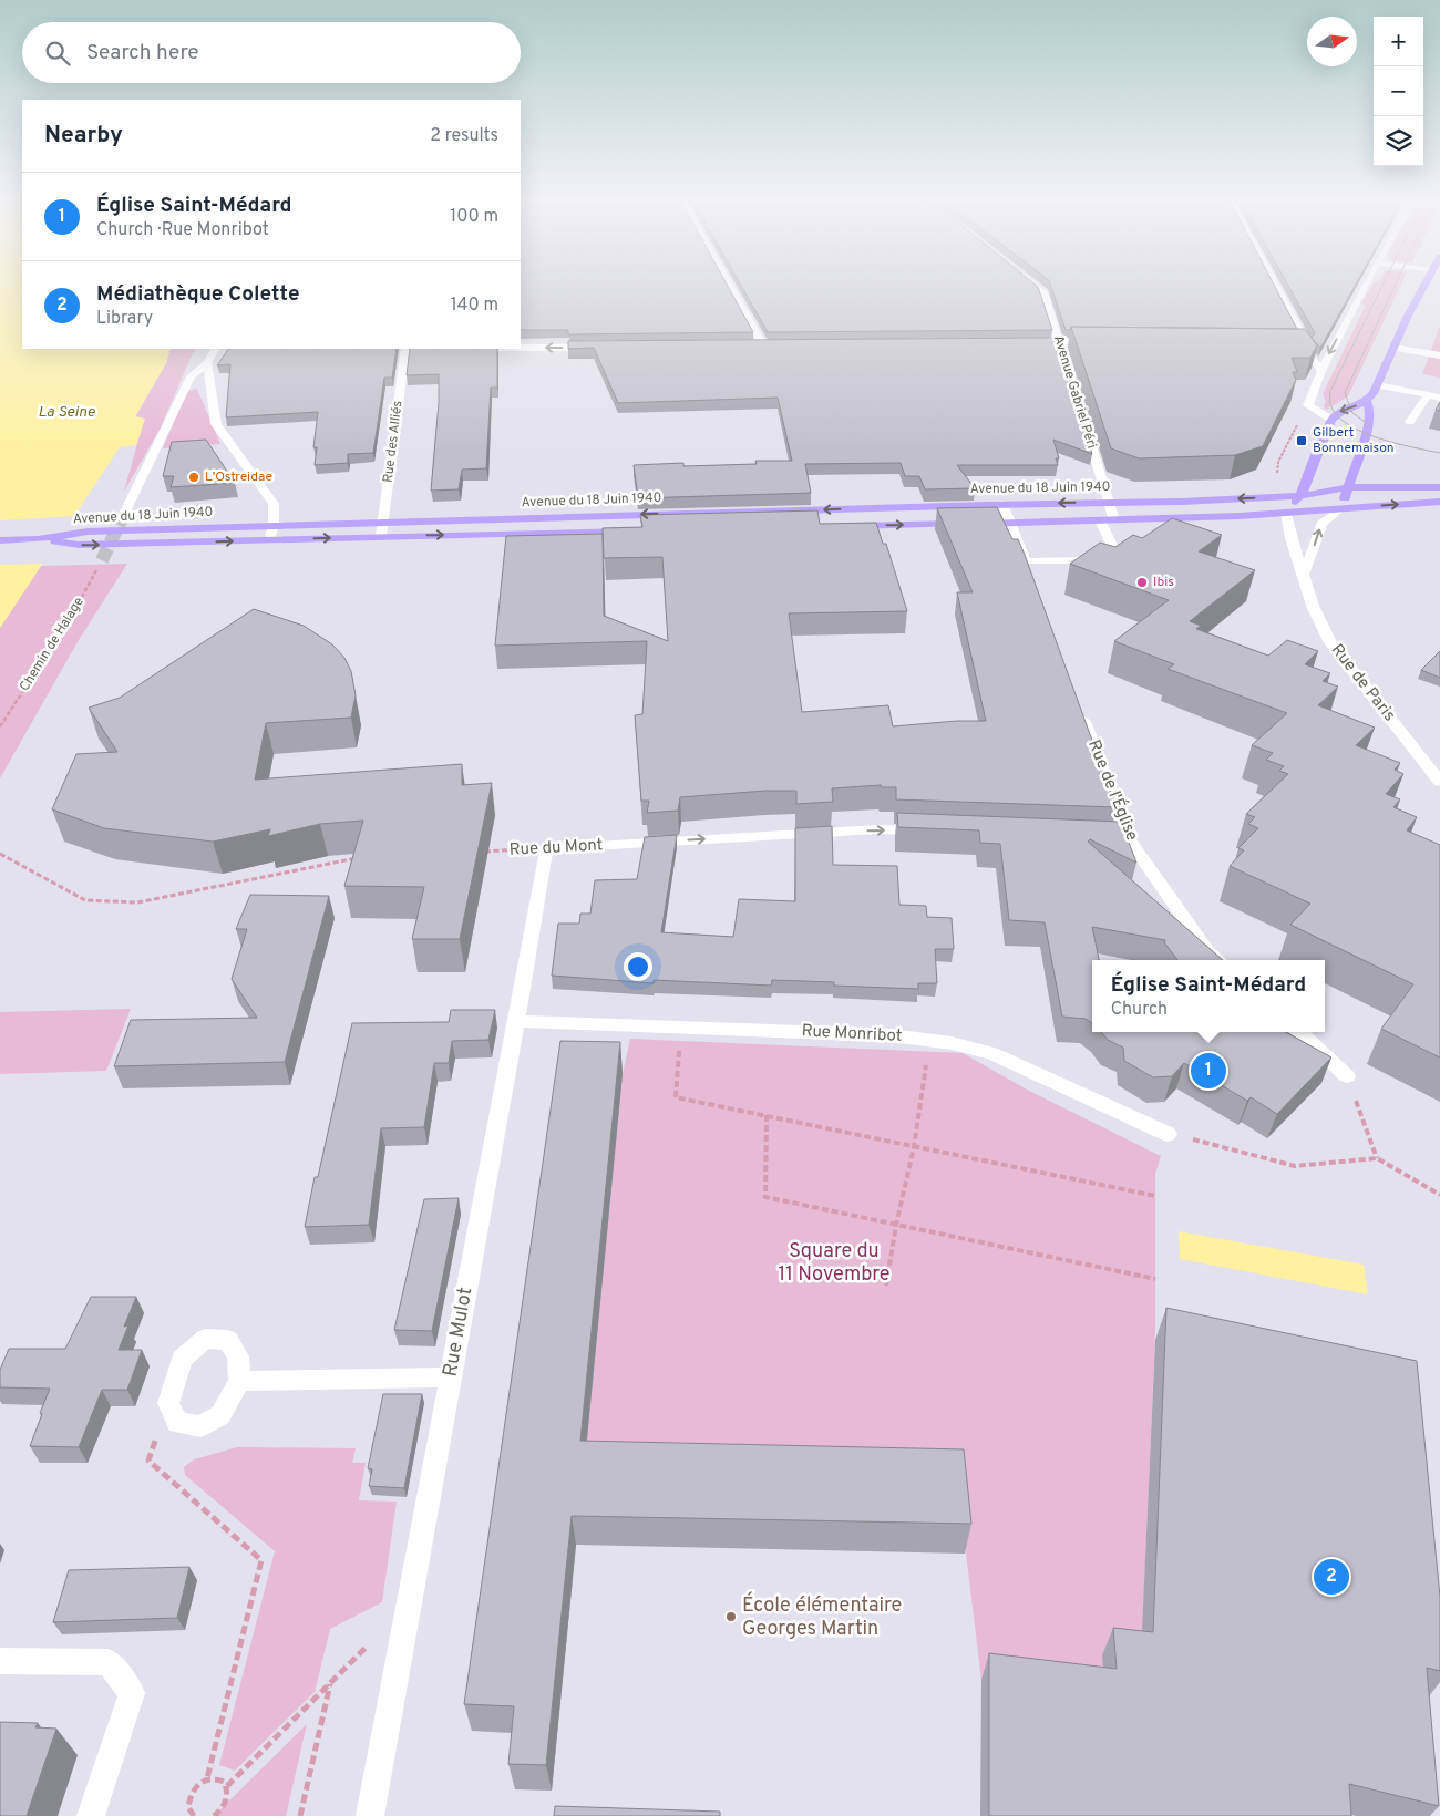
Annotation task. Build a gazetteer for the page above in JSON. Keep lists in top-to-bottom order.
{
  "streets": {
    "main road": ["Avenue du 18 Juin 1940"],
    "street": [
      "Avenue Gabriel Péri",
      "Rue des Alliés",
      "Rue de Paris",
      "Rue de l'Église",
      "Rue du Mont",
      "Rue Monribot",
      "Rue Mulot"
    ],
    "path": ["Chemin de Halage"]
  },
  "crossings": [
    ["Avenue Gabriel Péri", "Avenue du 18 Juin 1940"],
    ["Rue des Alliés", "Avenue du 18 Juin 1940"],
    ["Rue du Mont", "Rue Mulot"],
    ["Rue Monribot", "Rue Mulot"]
  ],
  "one_way": ["Rue du Mont"],
  "water": ["La Seine"],
  "parks": ["Square du 11 Novembre"],
  "places": {
    "transit": ["Gilbert Bonnemaison"],
    "other": ["L'Ostreidae", "Ibis", "École élémentaire Georges Martin"]
  },
  "north": "right",
  "page": {
    "map_buttons": ["+", "−"],
    "search": "Search here",
    "heading": ["Nearby", "2 results"],
    "list": [
      {
        "mark": "1",
        "name": "Église Saint-Médard",
        "note": "Church · Rue Monribot",
        "value": "100 m"
      },
      {
        "mark": "2",
        "name": "Médiathèque Colette",
        "note": "Library",
        "value": "140 m"
      }
    ],
    "popup": ["Église Saint-Médard", "Church"],
    "pins": ["1", "2"]
  }
}
